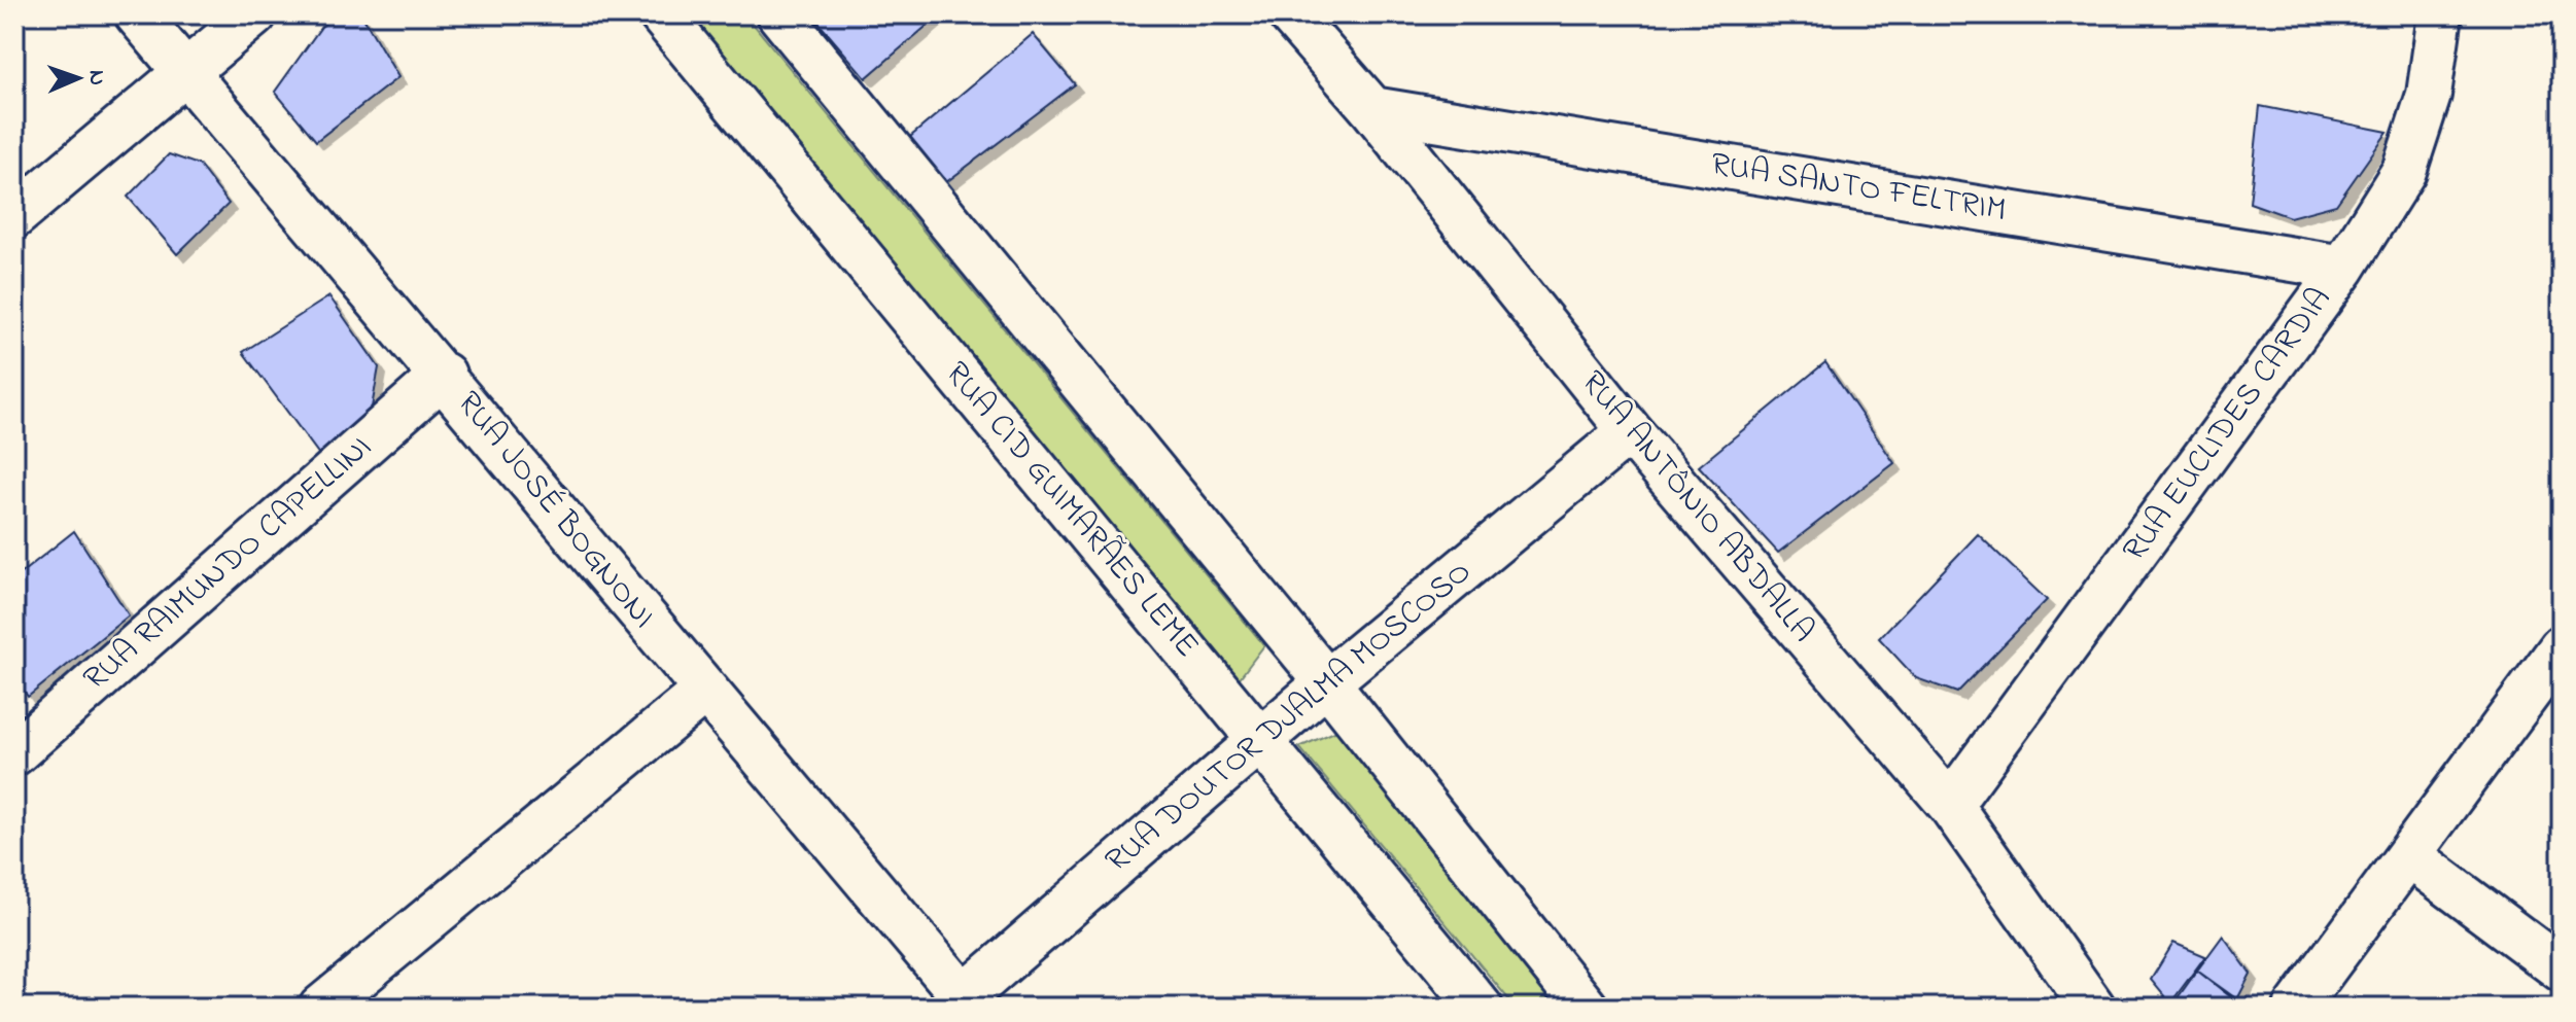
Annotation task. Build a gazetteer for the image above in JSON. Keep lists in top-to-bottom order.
{
  "streets": {
    "street": [
      "RUA SANTO FELTRIM",
      "RUA EUCLIDES CARDIA",
      "RUA ANTÔNIO ABDALLA",
      "RUA JOSÉ BOGNONI",
      "RUA CID GUIMARÃES LEME",
      "RUA RAIMUNDO CAPELLINI",
      "RUA DOUTOR DJALMA MOSCOSO"
    ]
  },
  "crossings": [
    ["RUA SANTO FELTRIM", "RUA EUCLIDES CARDIA"],
    ["RUA SANTO FELTRIM", "RUA ANTÔNIO ABDALLA"],
    ["RUA EUCLIDES CARDIA", "RUA ANTÔNIO ABDALLA"],
    ["RUA ANTÔNIO ABDALLA", "RUA DOUTOR DJALMA MOSCOSO"],
    ["RUA JOSÉ BOGNONI", "RUA RAIMUNDO CAPELLINI"],
    ["RUA JOSÉ BOGNONI", "RUA DOUTOR DJALMA MOSCOSO"],
    ["RUA CID GUIMARÃES LEME", "RUA DOUTOR DJALMA MOSCOSO"]
  ],
  "north": "right"
}
